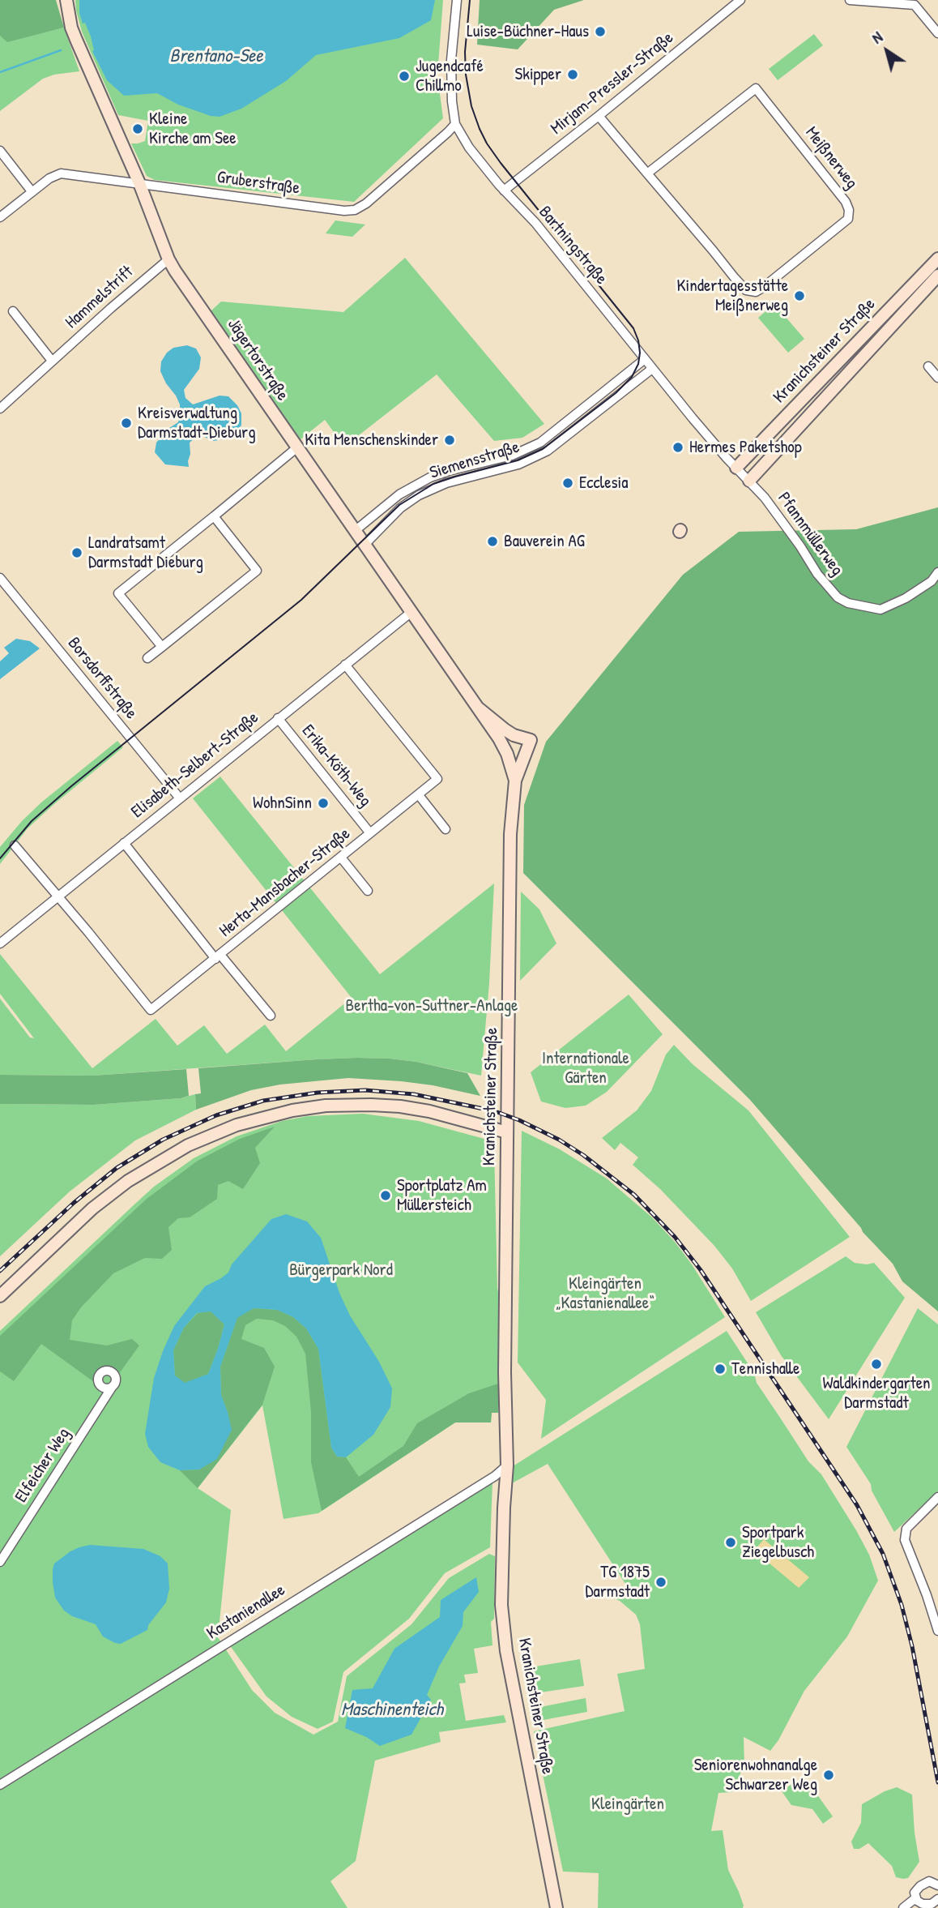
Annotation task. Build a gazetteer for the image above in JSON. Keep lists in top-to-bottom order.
{
  "streets": {
    "main road": ["Kranichsteiner Straße", "Jägertorstraße"],
    "street": [
      "Mirjam-Pressler-Straße",
      "Meißnerweg",
      "Gruberstraße",
      "Bartningstraße",
      "Hammelstrift",
      "Siemensstraße",
      "Pfannmüllerweg",
      "Borsdorffstraße",
      "Elisabeth-Selbert-Straße",
      "Erika-Köth-Weg",
      "Herta-Mansbacher-Straße",
      "Elfeicher Weg",
      "Kastanienallee"
    ]
  },
  "crossings": [
    ["Mirjam-Pressler-Straße", "Meißnerweg"],
    ["Mirjam-Pressler-Straße", "Bartningstraße"],
    ["Gruberstraße", "Bartningstraße"],
    ["Gruberstraße", "Jägertorstraße"],
    ["Bartningstraße", "Kranichsteiner Straße"],
    ["Bartningstraße", "Siemensstraße"],
    ["Bartningstraße", "Pfannmüllerweg"],
    ["Hammelstrift", "Jägertorstraße"],
    ["Kranichsteiner Straße", "Jägertorstraße"],
    ["Kranichsteiner Straße", "Pfannmüllerweg"],
    ["Kranichsteiner Straße", "Kastanienallee"],
    ["Jägertorstraße", "Siemensstraße"],
    ["Jägertorstraße", "Elisabeth-Selbert-Straße"],
    ["Borsdorffstraße", "Elisabeth-Selbert-Straße"],
    ["Elisabeth-Selbert-Straße", "Erika-Köth-Weg"],
    ["Elisabeth-Selbert-Straße", "Herta-Mansbacher-Straße"],
    ["Erika-Köth-Weg", "Herta-Mansbacher-Straße"]
  ],
  "water": ["Brentano-See", "Maschinenteich"],
  "parks": [
    "Bertha-von-Suttner-Anlage",
    "Internationale Gärten",
    "Bürgerpark Nord",
    "Kleingärten „Kastanienallee“",
    "Kleingärten"
  ],
  "places": [
    "Luise-Büchner-Haus",
    "Skipper",
    "Jugendcafé Chillmo",
    "Kleine Kirche am See",
    "Kindertagesstätte Meißnerweg",
    "Kreisverwaltung Darmstadt-Dieburg",
    "Kita Menschenskinder",
    "Hermes Paketshop",
    "Ecclesia",
    "Bauverein AG",
    "Landratsamt Darmstadt Dieburg",
    "WohnSinn",
    "Sportplatz Am Müllersteich",
    "Waldkindergarten Darmstadt",
    "Tennishalle",
    "Sportpark Ziegelbusch",
    "TG 1875 Darmstadt",
    "Seniorenwohnanalge Schwarzer Weg"
  ],
  "north": "top left"
}
